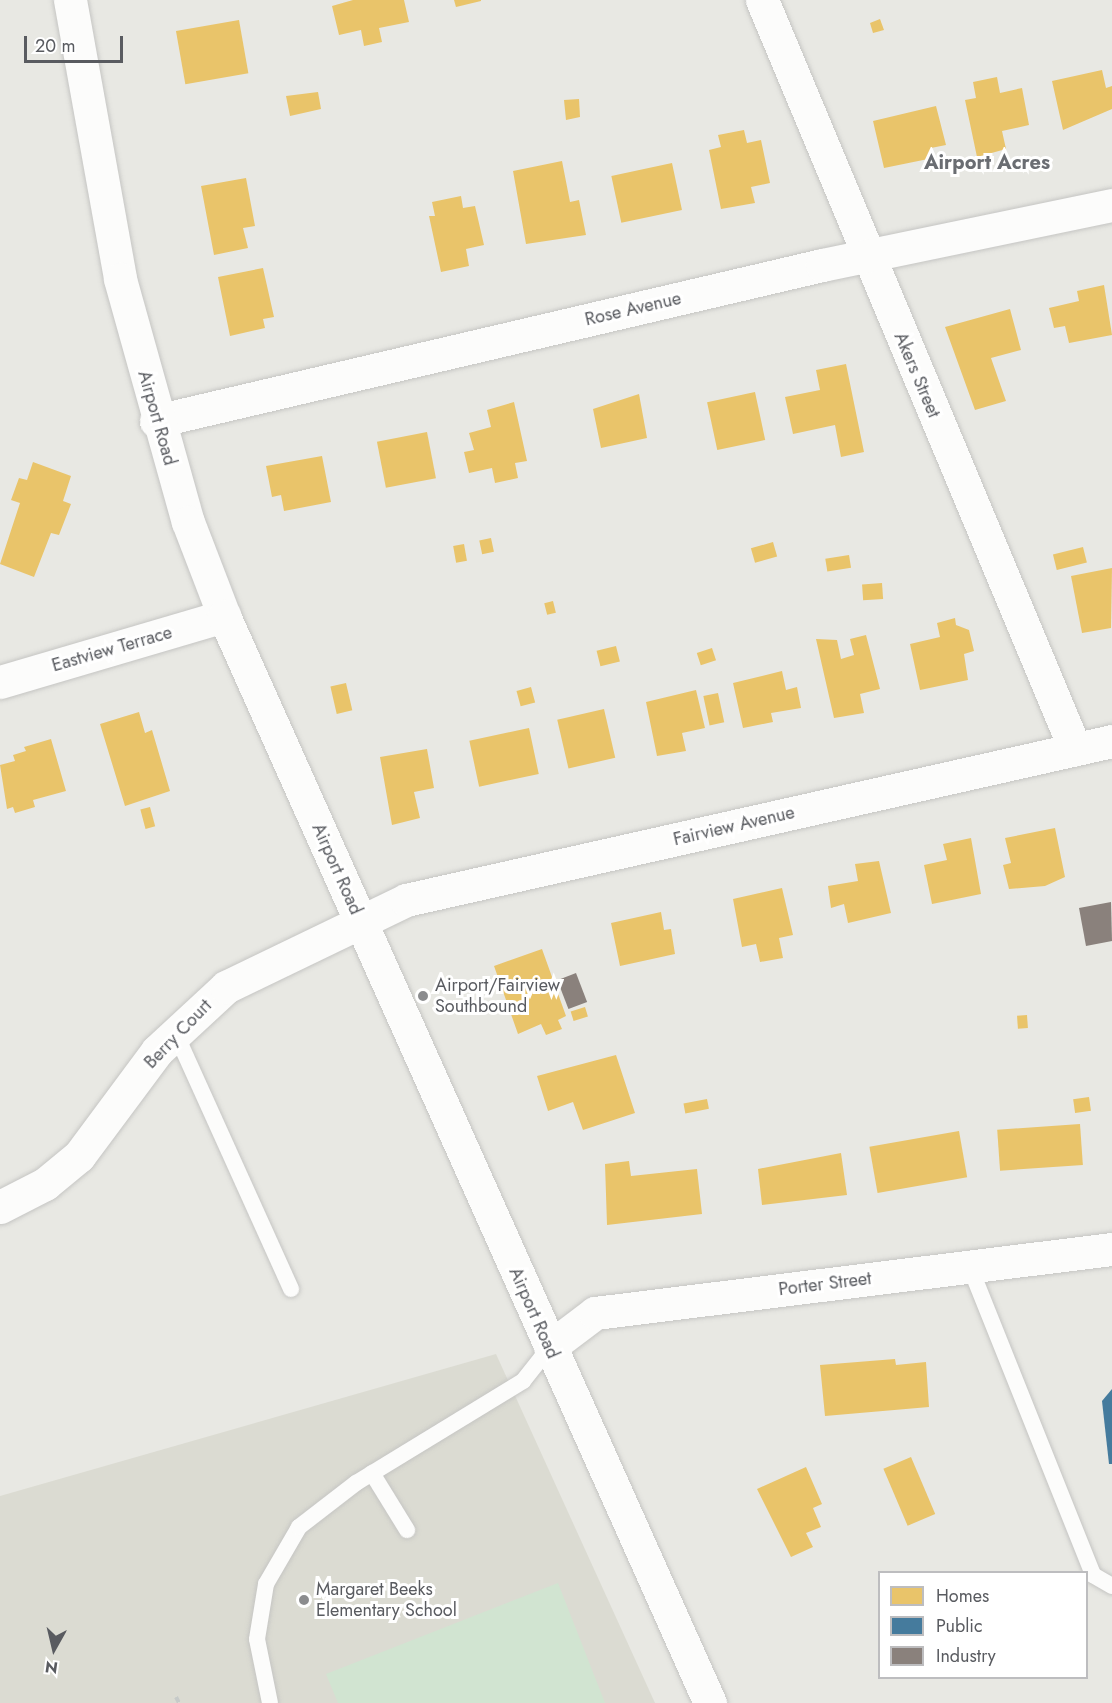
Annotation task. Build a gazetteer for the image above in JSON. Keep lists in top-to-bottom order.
{
  "streets": {
    "street": [
      "Rose Avenue",
      "Akers Street",
      "Airport Road",
      "Eastview Terrace",
      "Fairview Avenue",
      "Berry Court",
      "Porter Street"
    ]
  },
  "crossings": [
    ["Rose Avenue", "Akers Street"],
    ["Rose Avenue", "Airport Road"],
    ["Akers Street", "Fairview Avenue"],
    ["Airport Road", "Eastview Terrace"],
    ["Airport Road", "Fairview Avenue"],
    ["Airport Road", "Berry Court"],
    ["Airport Road", "Porter Street"],
    ["Fairview Avenue", "Berry Court"]
  ],
  "districts": ["Airport Acres"],
  "places": ["Airport/Fairview Southbound", "Margaret Beeks Elementary School"],
  "legend": ["Homes", "Public", "Industry"],
  "scale_bar": "20 m",
  "north": "bottom"
}
